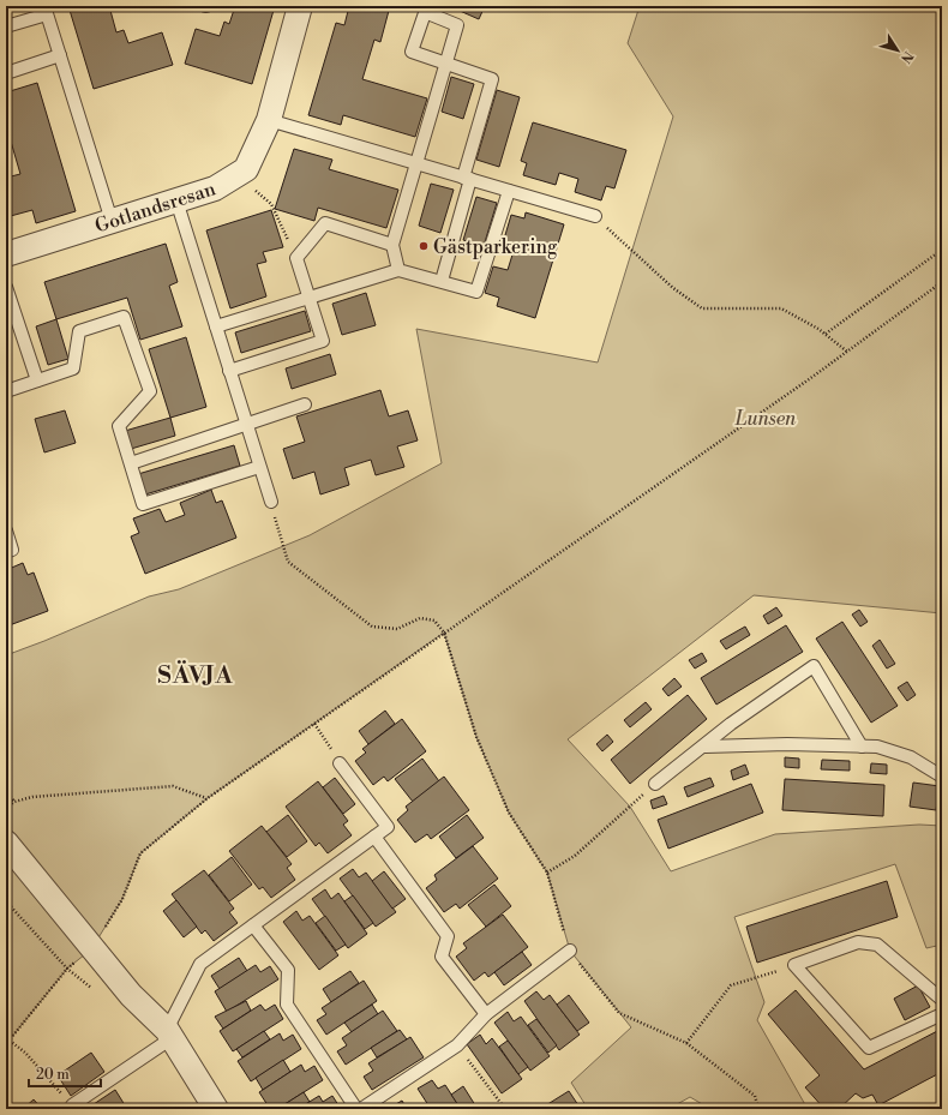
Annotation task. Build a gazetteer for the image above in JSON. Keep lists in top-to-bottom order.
{
  "streets": {
    "street": ["Gotlandsresan"]
  },
  "districts": ["SÄVJA"],
  "parks": ["Lunsen"],
  "places": ["Gästparkering"],
  "scale_bar": "20 m",
  "north": "bottom right"
}
